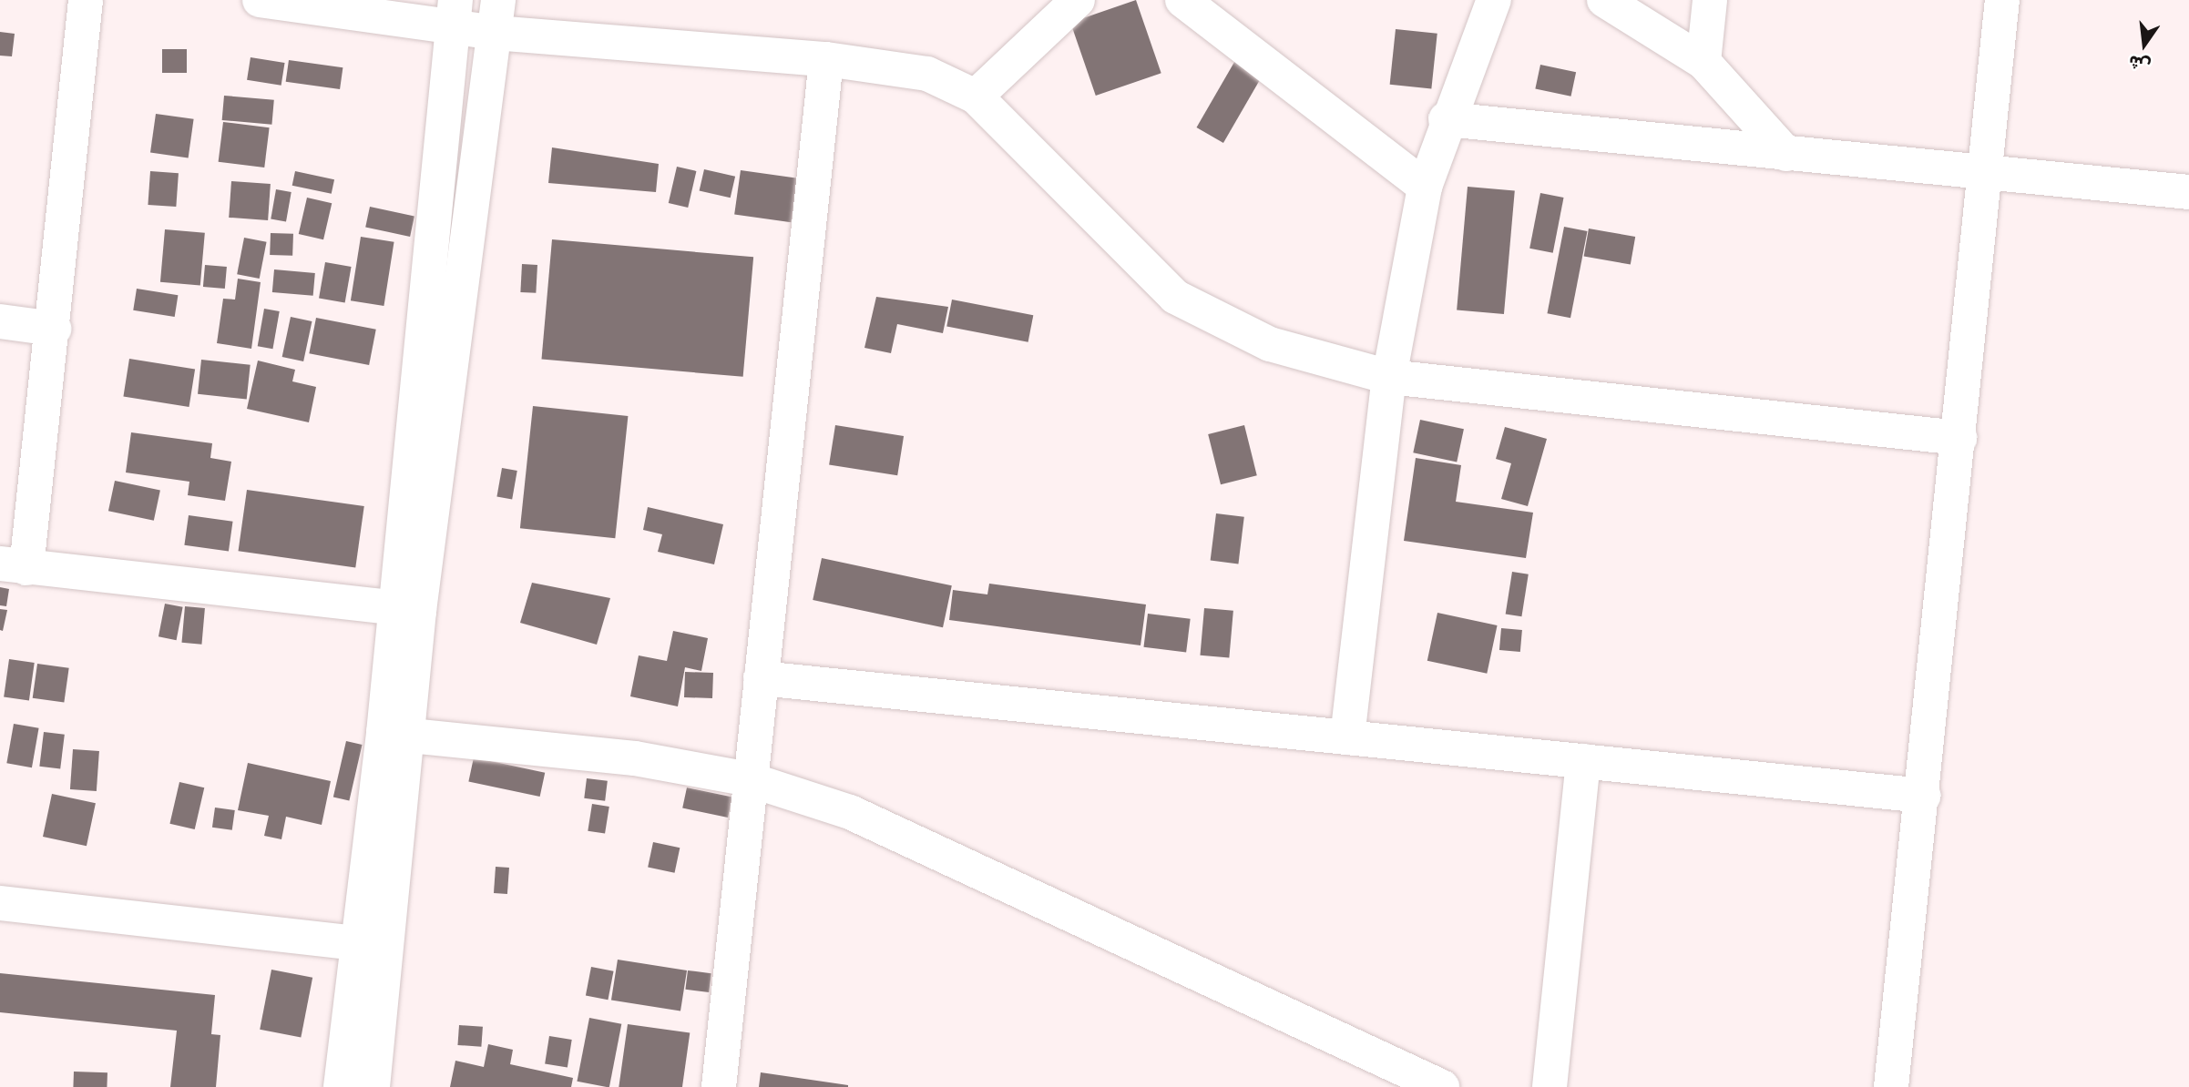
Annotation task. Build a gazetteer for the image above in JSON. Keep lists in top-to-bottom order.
{
  "north": "bottom"
}
